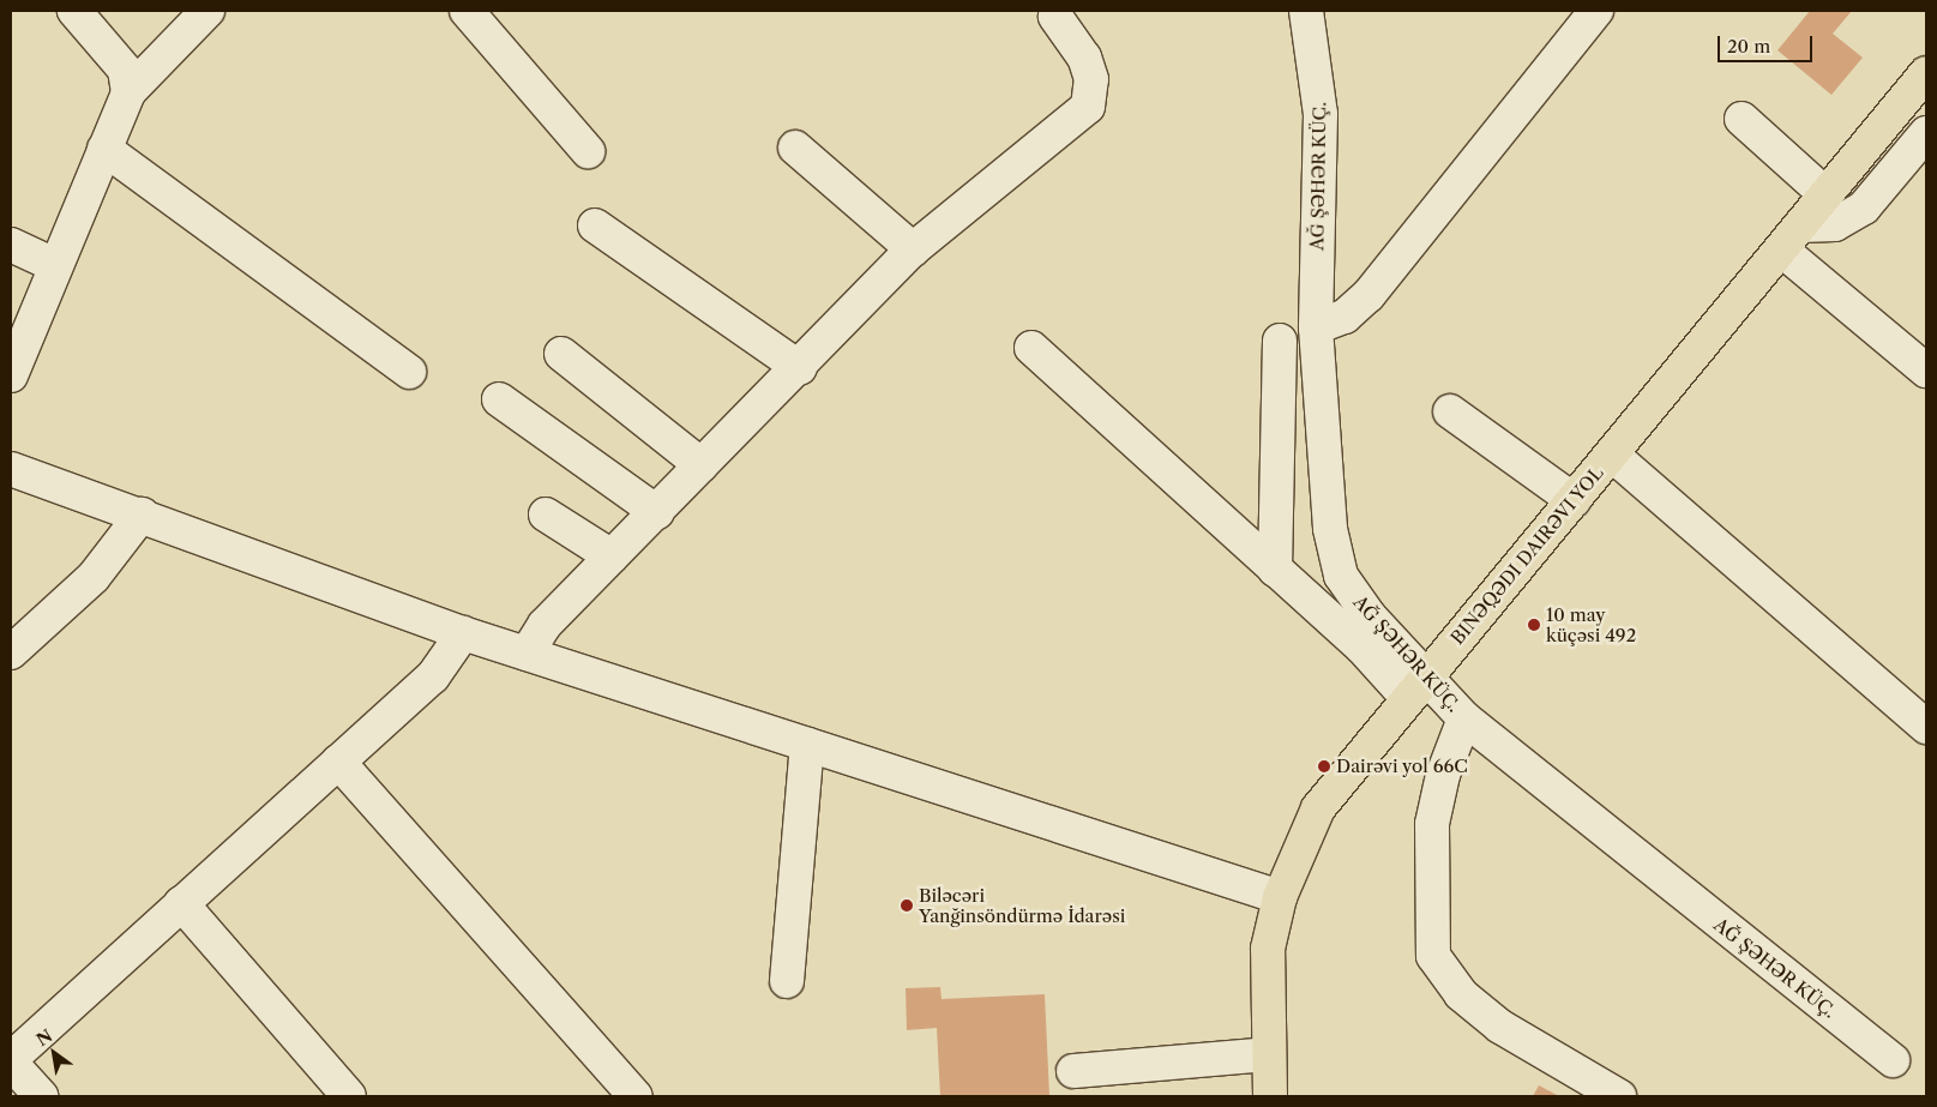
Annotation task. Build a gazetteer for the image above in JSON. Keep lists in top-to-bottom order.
{
  "streets": {
    "main road": ["BINƏQƏDI DAIRƏVI YOL"],
    "street": ["AĞ ŞƏHƏR KÜÇ."]
  },
  "crossings": [
    ["AĞ ŞƏHƏR KÜÇ.", "BINƏQƏDI DAIRƏVI YOL"]
  ],
  "places": ["10 may küçəsi 492", "Dairəvi yol 66C", "Biləcəri Yanğinsöndürmə İdarəsi"],
  "scale_bar": "20 m",
  "north": "top left"
}
